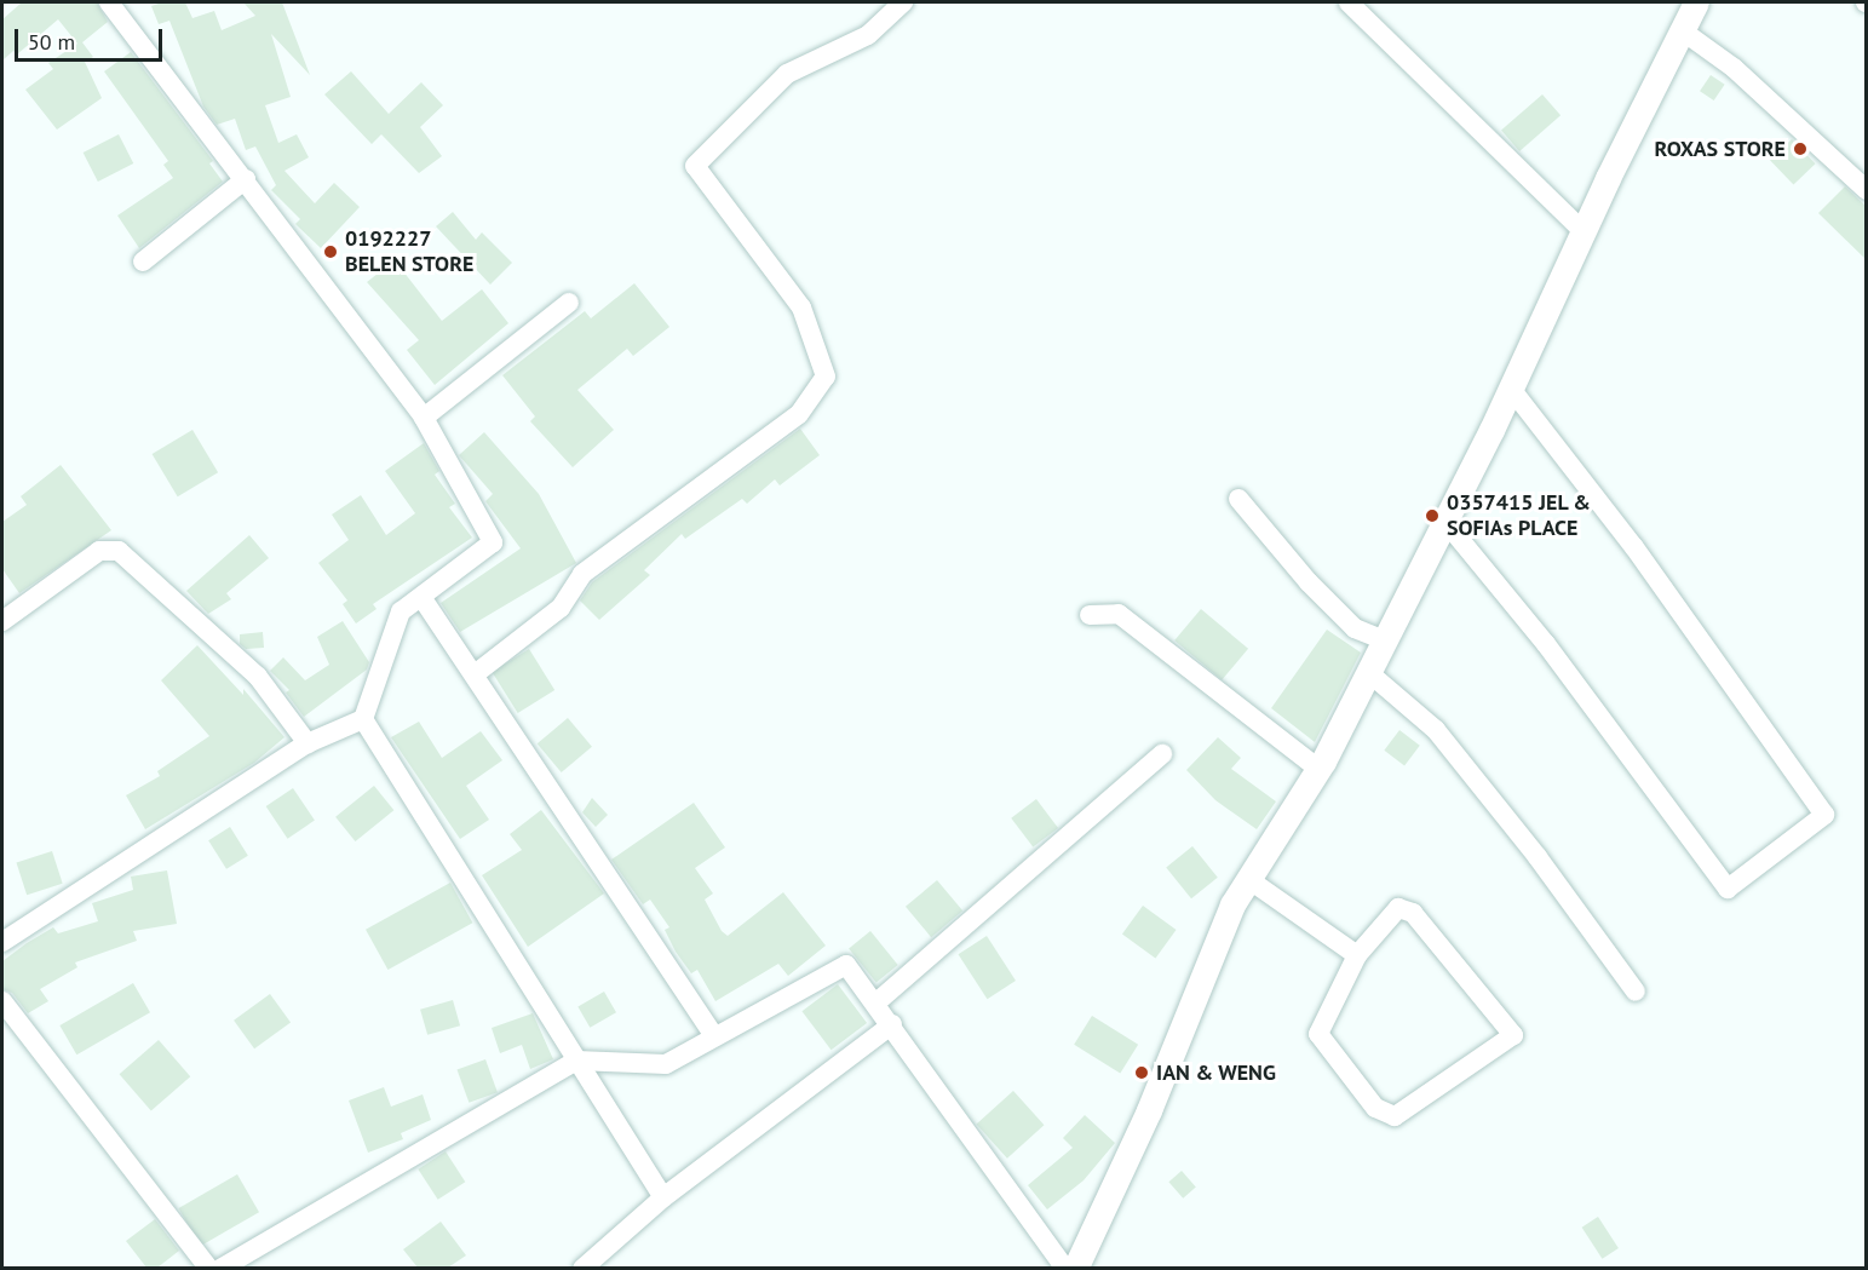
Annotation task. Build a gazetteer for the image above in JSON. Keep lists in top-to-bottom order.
{
  "places": [
    "ROXAS STORE",
    "0192227 BELEN STORE",
    "0357415 JEL & SOFIAs PLACE",
    "IAN & WENG"
  ],
  "scale_bar": "50 m"
}
